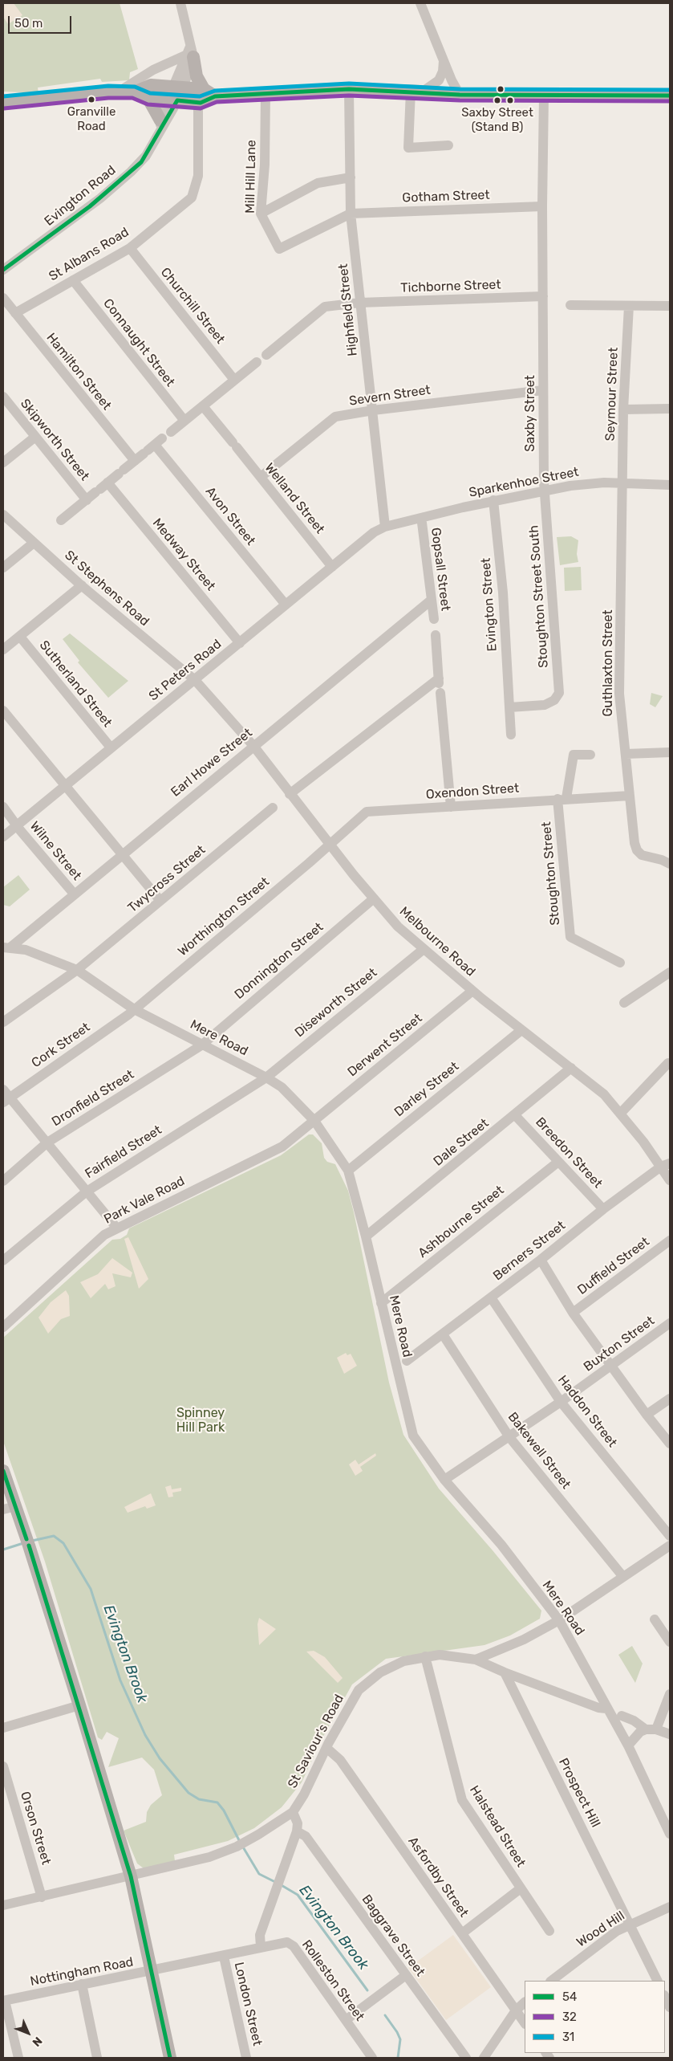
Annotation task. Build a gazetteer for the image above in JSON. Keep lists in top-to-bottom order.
{
  "streets": {
    "street": [
      "Mill Hill Lane",
      "Evington Road",
      "Gotham Street",
      "St Albans Road",
      "Tichborne Street",
      "Churchill Street",
      "Highfield Street",
      "Connaught Street",
      "Hamilton Street",
      "Seymour Street",
      "Severn Street",
      "Saxby Street",
      "Skipworth Street",
      "Sparkenhoe Street",
      "Welland Street",
      "Avon Street",
      "Medway Street",
      "Gopsall Street",
      "St Stephens Road",
      "Stoughton Street South",
      "Evington Street",
      "Guthlaxton Street",
      "St Peters Road",
      "Sutherland Street",
      "Earl Howe Street",
      "Oxendon Street",
      "Wilne Street",
      "Stoughton Street",
      "Twycross Street",
      "Worthington Street",
      "Melbourne Road",
      "Donnington Street",
      "Diseworth Street",
      "Mere Road",
      "Cork Street",
      "Derwent Street",
      "Darley Street",
      "Dronfield Street",
      "Dale Street",
      "Fairfield Street",
      "Breedon Street",
      "Park Vale Road",
      "Ashbourne Street",
      "Berners Street",
      "Duffield Street",
      "Buxton Street",
      "Haddon Street",
      "Bakewell Street",
      "St Saviour's Road",
      "Prospect Hill",
      "Halstead Street",
      "Orson Street",
      "Asfordby Street",
      "Wood Hill",
      "Baggrave Street",
      "Nottingham Road",
      "Rolleston Street",
      "London Street"
    ]
  },
  "crossings": [
    ["Mill Hill Lane", "Gotham Street"],
    ["Mill Hill Lane", "Highfield Street"],
    ["Gotham Street", "Highfield Street"],
    ["Gotham Street", "Saxby Street"],
    ["St Albans Road", "Churchill Street"],
    ["St Albans Road", "Connaught Street"],
    ["St Albans Road", "Hamilton Street"],
    ["Tichborne Street", "Highfield Street"],
    ["Tichborne Street", "Saxby Street"],
    ["Highfield Street", "Severn Street"],
    ["Highfield Street", "Sparkenhoe Street"],
    ["Highfield Street", "St Peters Road"],
    ["Hamilton Street", "Skipworth Street"],
    ["Seymour Street", "Sparkenhoe Street"],
    ["Seymour Street", "Guthlaxton Street"],
    ["Severn Street", "Saxby Street"],
    ["Severn Street", "Welland Street"],
    ["Saxby Street", "Sparkenhoe Street"],
    ["Saxby Street", "Stoughton Street South"],
    ["Skipworth Street", "Avon Street"],
    ["Skipworth Street", "Medway Street"],
    ["Sparkenhoe Street", "Stoughton Street South"],
    ["Sparkenhoe Street", "Evington Street"],
    ["Sparkenhoe Street", "Guthlaxton Street"],
    ["Sparkenhoe Street", "St Peters Road"],
    ["Welland Street", "St Peters Road"],
    ["Avon Street", "St Peters Road"],
    ["Medway Street", "St Peters Road"],
    ["Gopsall Street", "Earl Howe Street"],
    ["St Stephens Road", "St Peters Road"],
    ["St Stephens Road", "Melbourne Road"],
    ["Stoughton Street South", "Evington Street"],
    ["Guthlaxton Street", "Oxendon Street"],
    ["St Peters Road", "Sutherland Street"],
    ["St Peters Road", "Wilne Street"],
    ["St Peters Road", "Melbourne Road"],
    ["Earl Howe Street", "Wilne Street"],
    ["Earl Howe Street", "Melbourne Road"],
    ["Earl Howe Street", "Mere Road"],
    ["Oxendon Street", "Stoughton Street"],
    ["Oxendon Street", "Worthington Street"],
    ["Oxendon Street", "Melbourne Road"],
    ["Twycross Street", "Mere Road"],
    ["Worthington Street", "Melbourne Road"],
    ["Worthington Street", "Mere Road"],
    ["Worthington Street", "Cork Street"],
    ["Melbourne Road", "Donnington Street"],
    ["Melbourne Road", "Diseworth Street"],
    ["Melbourne Road", "Derwent Street"],
    ["Melbourne Road", "Darley Street"],
    ["Melbourne Road", "Dale Street"],
    ["Melbourne Road", "Berners Street"],
    ["Donnington Street", "Mere Road"],
    ["Donnington Street", "Dronfield Street"],
    ["Diseworth Street", "Mere Road"],
    ["Diseworth Street", "Fairfield Street"],
    ["Mere Road", "Cork Street"],
    ["Mere Road", "Derwent Street"],
    ["Mere Road", "Darley Street"],
    ["Mere Road", "Dronfield Street"],
    ["Mere Road", "Dale Street"],
    ["Mere Road", "Fairfield Street"],
    ["Mere Road", "Park Vale Road"],
    ["Mere Road", "Ashbourne Street"],
    ["Mere Road", "Buxton Street"],
    ["Mere Road", "St Saviour's Road"],
    ["Derwent Street", "Park Vale Road"],
    ["Dale Street", "Breedon Street"],
    ["Breedon Street", "Ashbourne Street"],
    ["Breedon Street", "Berners Street"],
    ["Berners Street", "Haddon Street"],
    ["Berners Street", "Bakewell Street"],
    ["Buxton Street", "Haddon Street"],
    ["Buxton Street", "Bakewell Street"],
    ["St Saviour's Road", "Prospect Hill"],
    ["St Saviour's Road", "Halstead Street"],
    ["St Saviour's Road", "Orson Street"],
    ["St Saviour's Road", "Asfordby Street"],
    ["Prospect Hill", "Wood Hill"],
    ["Nottingham Road", "Rolleston Street"],
    ["Nottingham Road", "London Street"]
  ],
  "water": ["Evington Brook"],
  "parks": ["Spinney Hill Park"],
  "places": ["Granville Road", "Saxby Street (Stand B)"],
  "lines": ["transit line 31", "transit line 54", "transit line 32"],
  "legend": ["54", "32", "31"],
  "scale_bar": "50 m",
  "north": "bottom right"
}
